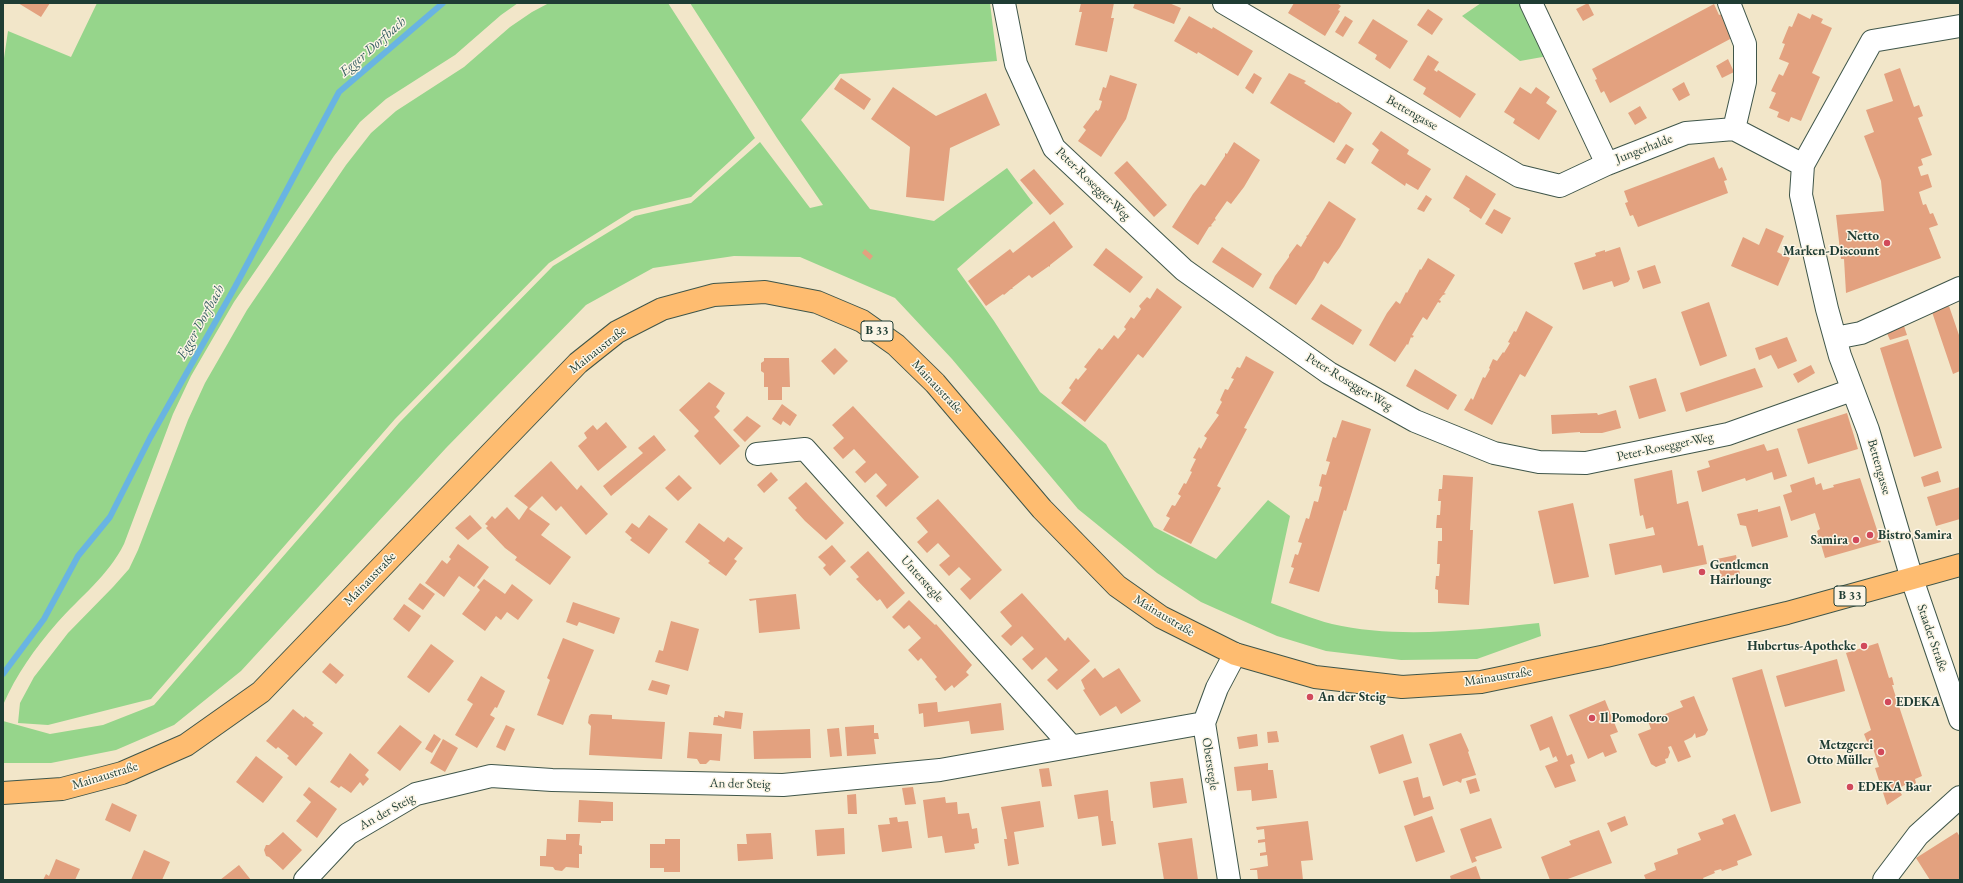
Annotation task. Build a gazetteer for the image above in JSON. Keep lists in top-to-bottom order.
{
  "streets": {
    "main road": ["B 33", "Mainaustraße"],
    "street": [
      "Bettengasse",
      "Jungerhalde",
      "Peter-Rosegger-Weg",
      "Unterstegle",
      "Staader Straße",
      "Oberstegle",
      "An der Steig"
    ]
  },
  "crossings": [
    ["Bettengasse", "Jungerhalde"],
    ["Bettengasse", "Peter-Rosegger-Weg"],
    ["Bettengasse", "Mainaustraße"],
    ["Bettengasse", "Staader Straße"],
    ["Mainaustraße", "Staader Straße"],
    ["Mainaustraße", "Oberstegle"],
    ["Unterstegle", "An der Steig"],
    ["Oberstegle", "An der Steig"]
  ],
  "water": ["Egger Dorfbach"],
  "places": [
    "Netto Marken-Discount",
    "Bistro Samira",
    "Samira",
    "Gentlemen Hairlounge",
    "Hubertus-Apotheke",
    "An der Steig",
    "EDEKA",
    "Il Pomodoro",
    "Metzgerei Otto Müller",
    "EDEKA Baur"
  ]
}
